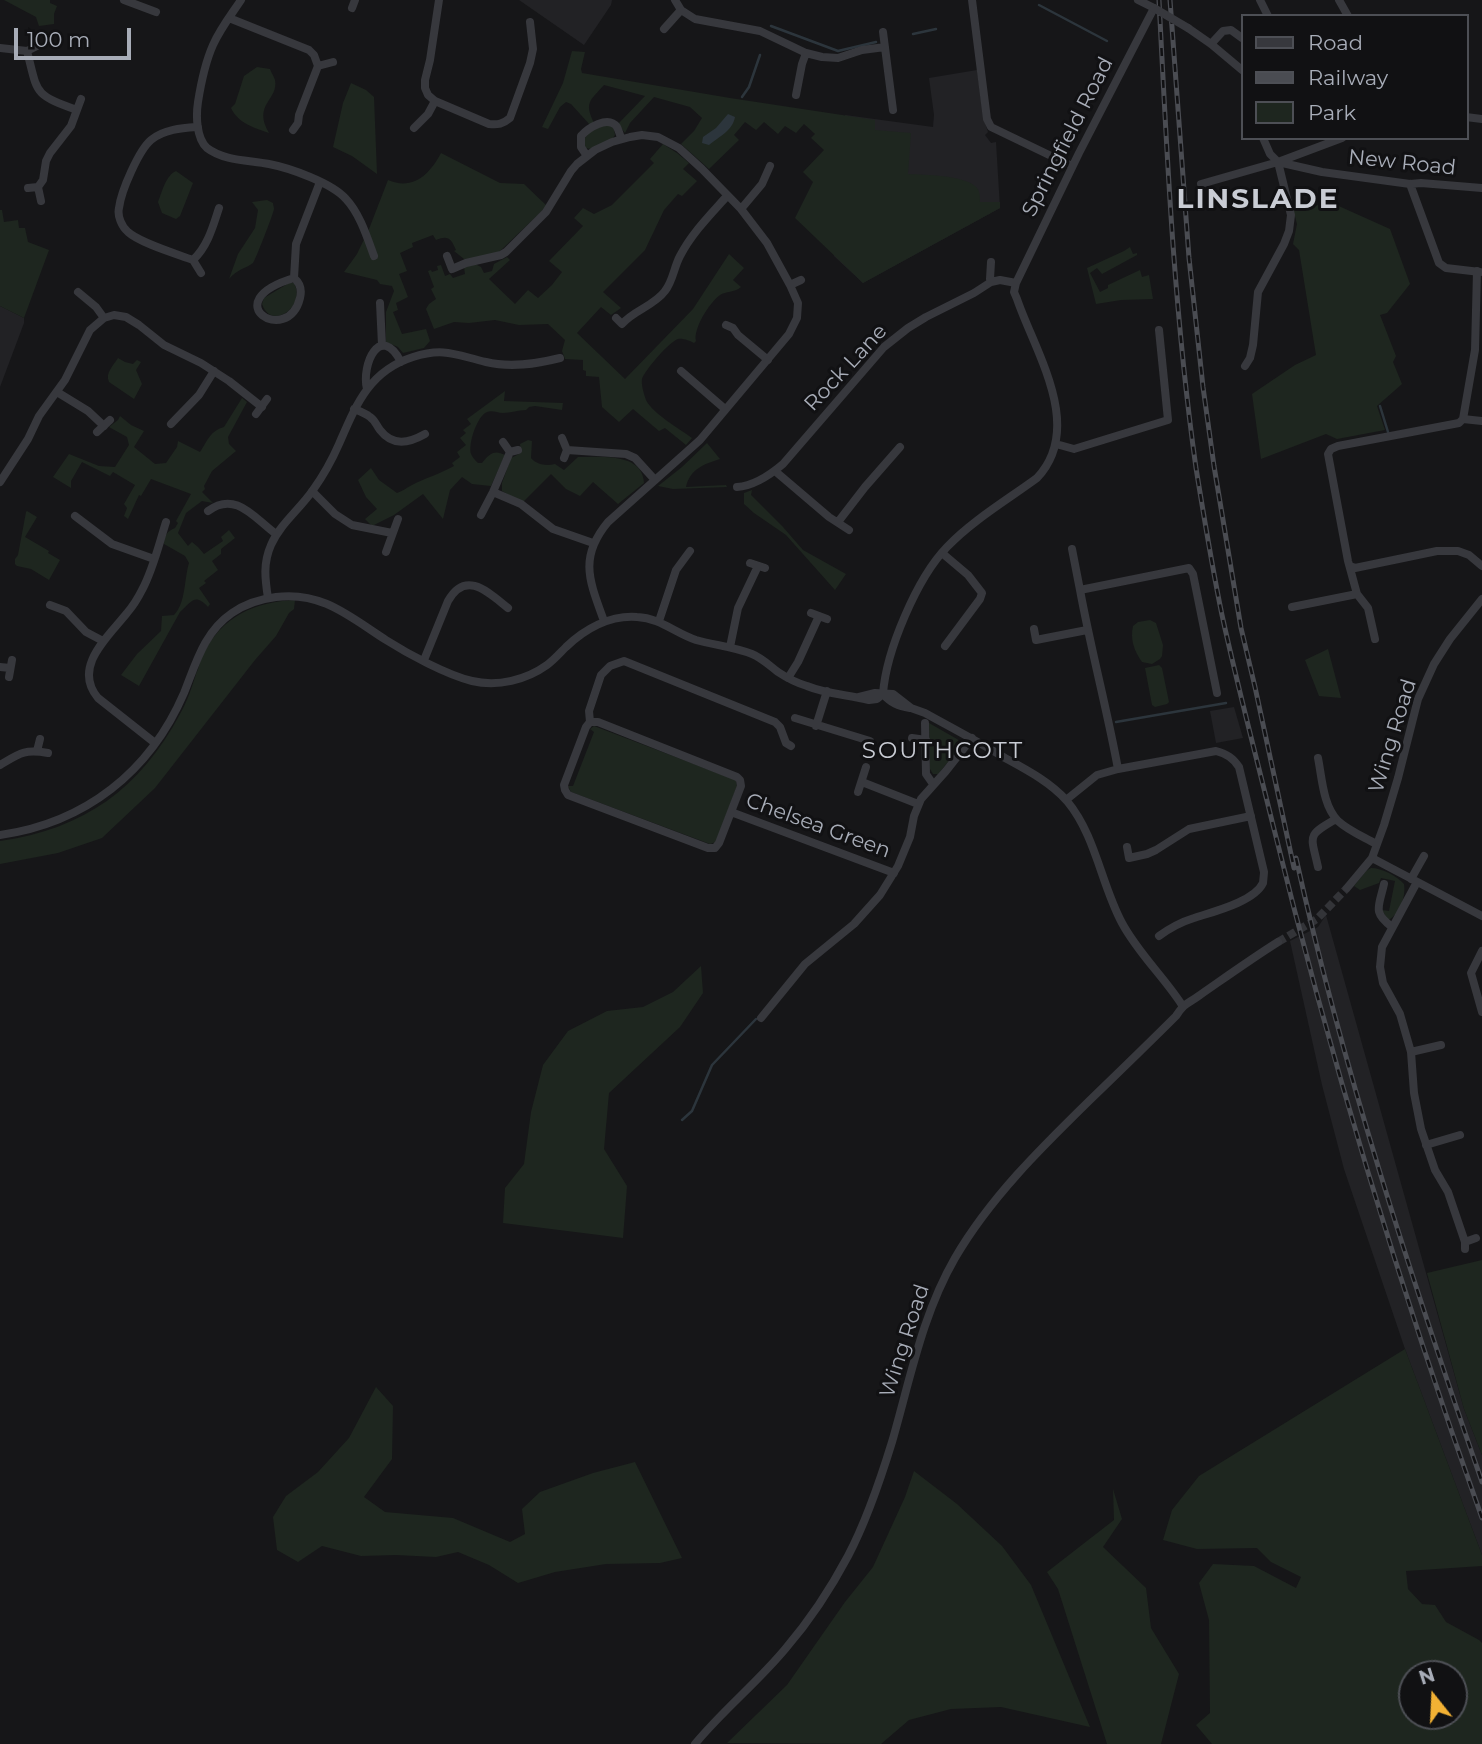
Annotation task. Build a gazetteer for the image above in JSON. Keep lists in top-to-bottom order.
{
  "streets": {
    "street": [
      "Springfield Road",
      "New Road",
      "Rock Lane",
      "Wing Road",
      "Chelsea Green"
    ]
  },
  "districts": ["LINSLADE", "SOUTHCOTT"],
  "legend": ["Road", "Railway", "Park"],
  "scale_bar": "100 m",
  "north": "top"
}
